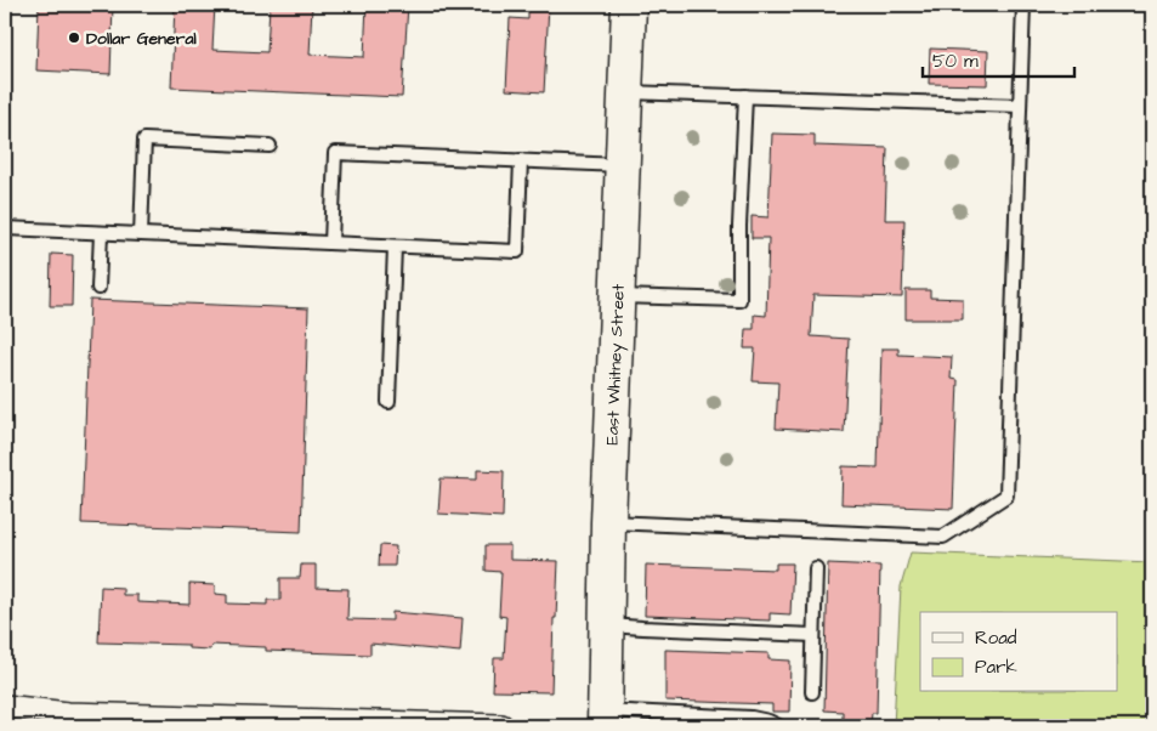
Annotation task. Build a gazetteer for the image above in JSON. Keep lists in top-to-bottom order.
{
  "streets": {
    "street": ["East Whitney Street"]
  },
  "places": ["Dollar General"],
  "legend": ["Road", "Park"],
  "scale_bar": "50 m"
}
